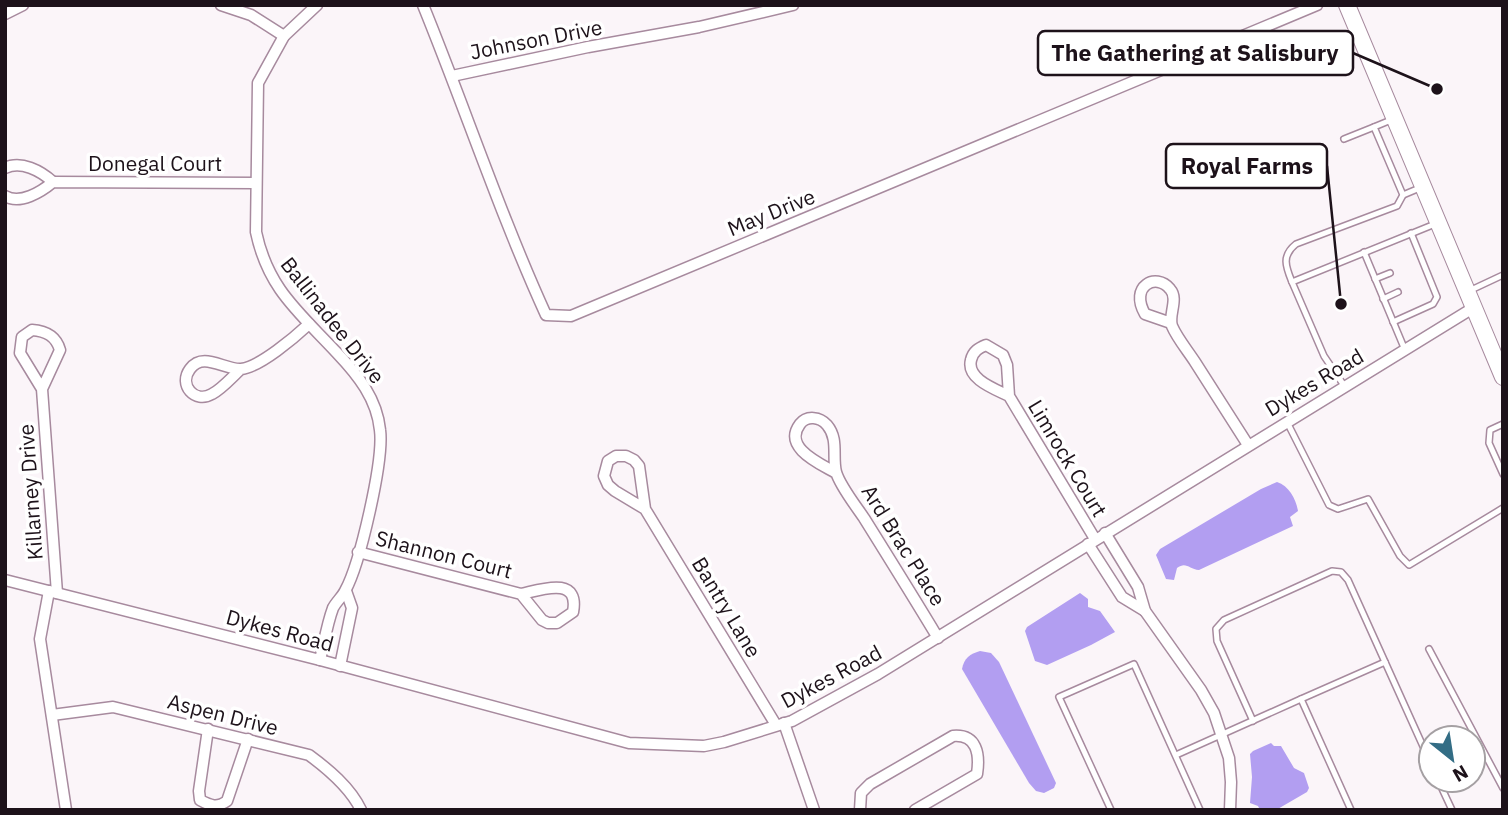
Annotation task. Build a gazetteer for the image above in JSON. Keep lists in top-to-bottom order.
{
  "streets": {
    "street": [
      "Johnson Drive",
      "Donegal Court",
      "May Drive",
      "Ballinadee Drive",
      "Dykes Road",
      "Limrock Court",
      "Killarney Drive",
      "Ard Brac Place",
      "Shannon Court",
      "Bantry Lane",
      "Aspen Drive"
    ]
  },
  "crossings": [
    ["Johnson Drive", "May Drive"],
    ["Donegal Court", "Ballinadee Drive"],
    ["Ballinadee Drive", "Dykes Road"],
    ["Ballinadee Drive", "Shannon Court"],
    ["Dykes Road", "Limrock Court"],
    ["Dykes Road", "Killarney Drive"],
    ["Dykes Road", "Ard Brac Place"],
    ["Dykes Road", "Bantry Lane"]
  ],
  "places": ["The Gathering at Salisbury", "Royal Farms"],
  "north": "bottom right"
}
